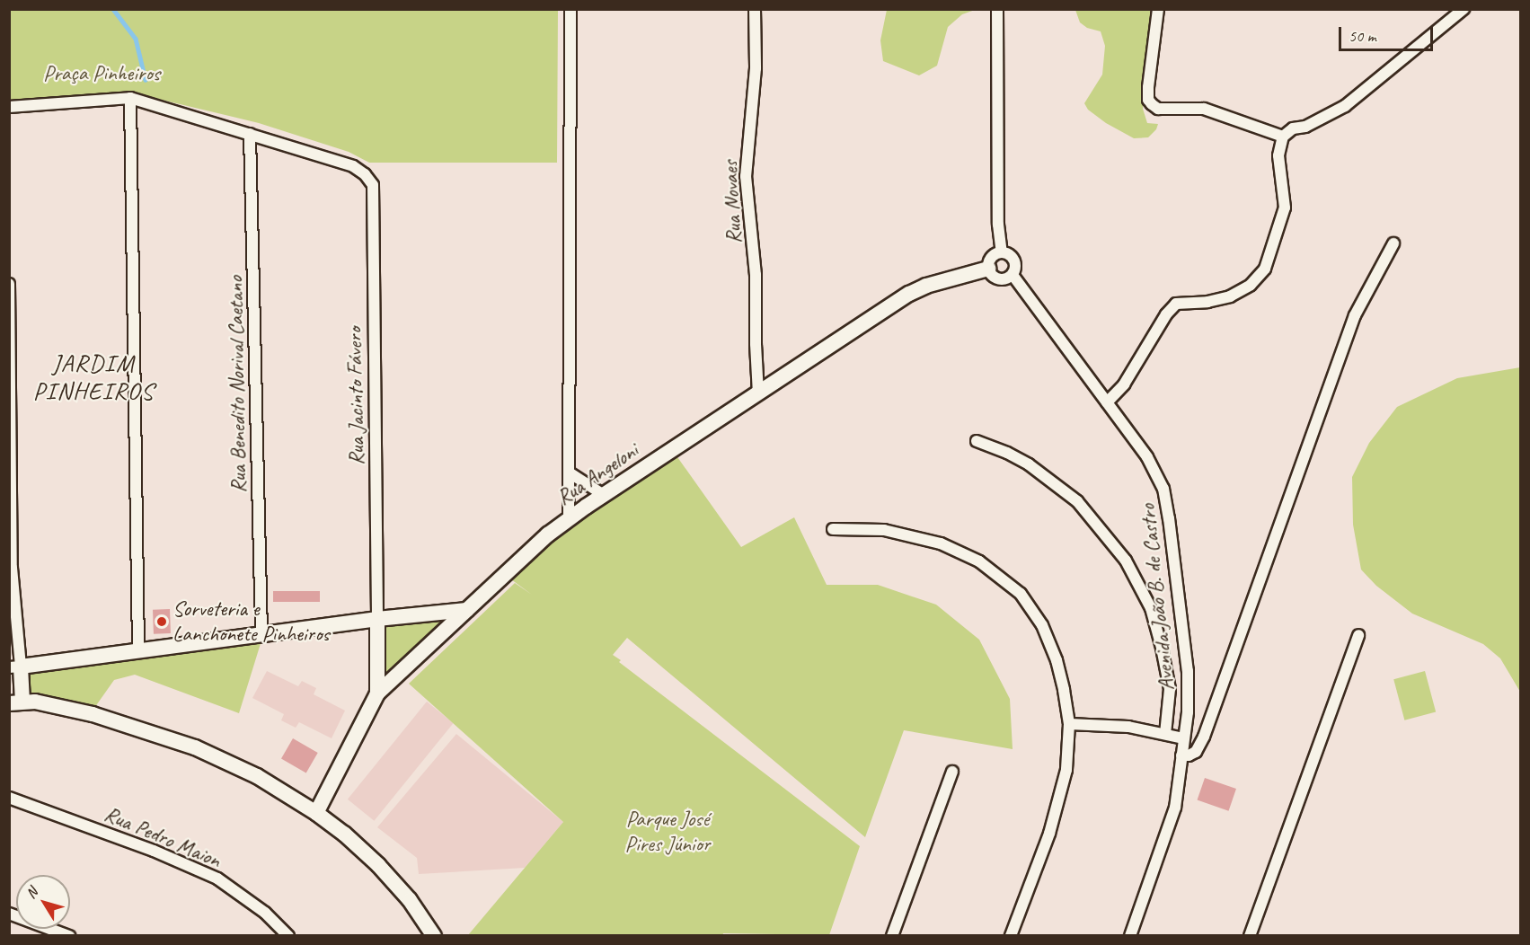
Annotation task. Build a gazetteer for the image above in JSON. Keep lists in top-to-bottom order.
{
  "streets": {
    "street": [
      "Rua Novaes",
      "Rua Benedito Norival Caetano",
      "Rua Jacinto Fávero",
      "Rua Angeloni",
      "Avenida João B. de Castro",
      "Rua Pedro Maion"
    ]
  },
  "crossings": [
    ["Rua Novaes", "Rua Angeloni"],
    ["Rua Benedito Norival Caetano", "Rua Jacinto Fávero"],
    ["Rua Angeloni", "Avenida João B. de Castro"]
  ],
  "districts": ["JARDIM PINHEIROS"],
  "parks": ["Praça Pinheiros", "Parque José Pires Júnior"],
  "places": ["Sorveteria e Lanchonete Pinheiros"],
  "scale_bar": "50 m",
  "north": "top left"
}
